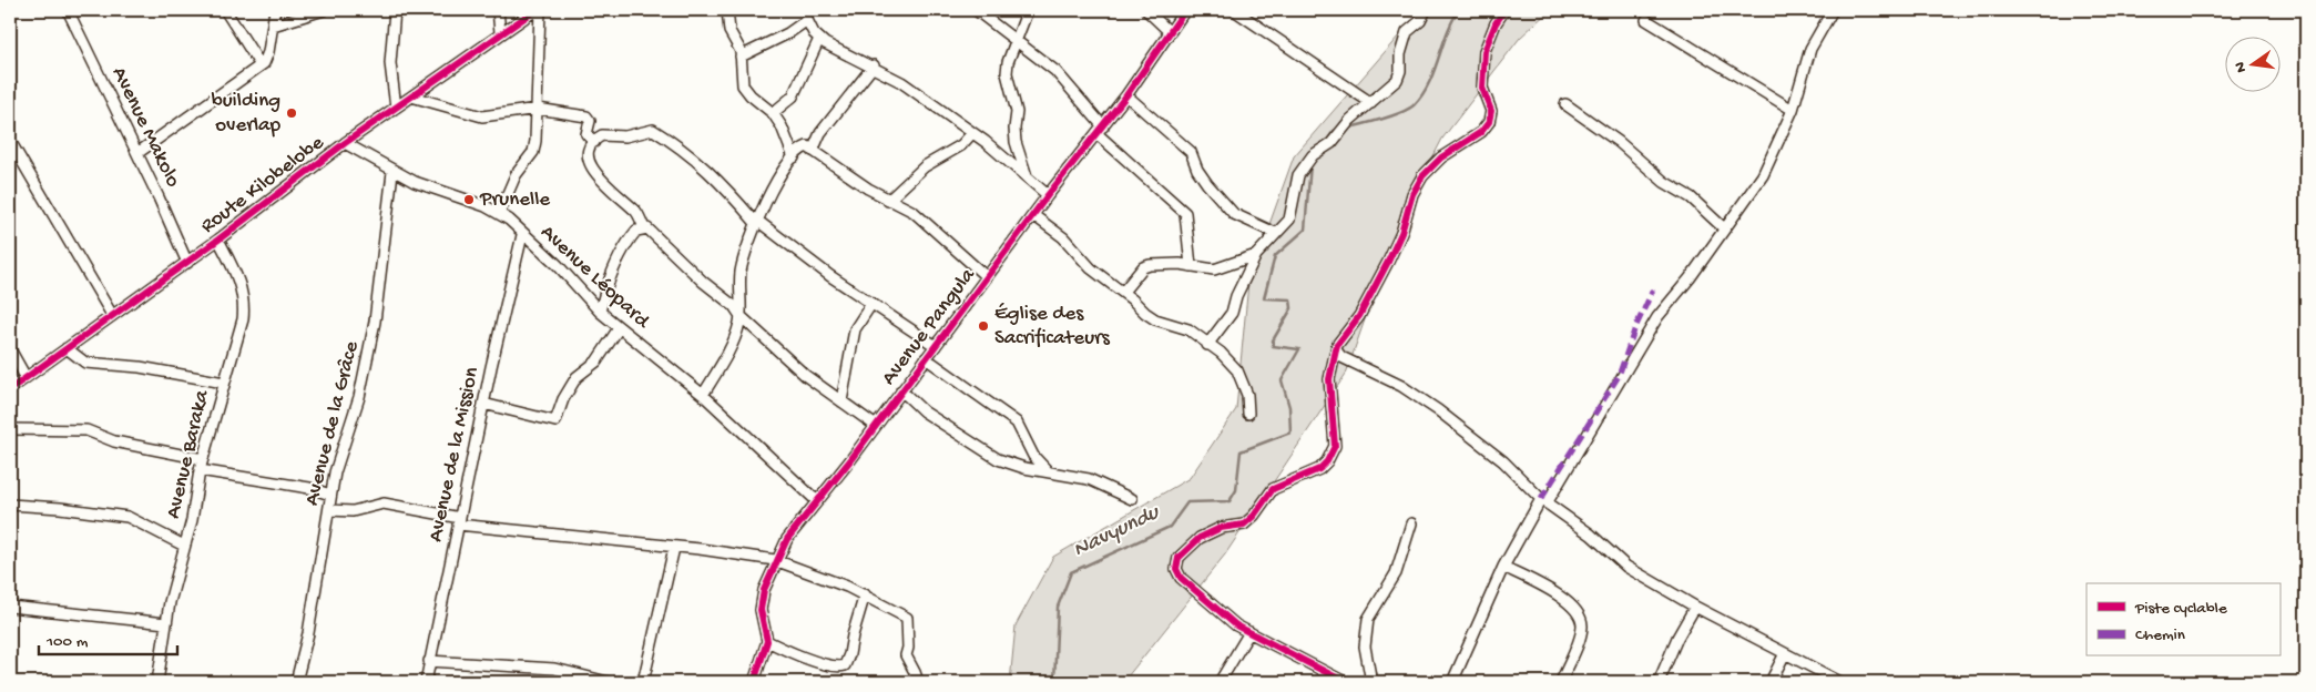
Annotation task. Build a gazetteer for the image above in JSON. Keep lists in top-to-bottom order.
{
  "streets": {
    "street": [
      "Avenue Makolo",
      "Route Kilobelobe",
      "Avenue Léopard",
      "Avenue Pangula",
      "Avenue de la Grâce",
      "Avenue Baraka",
      "Avenue de la Mission"
    ]
  },
  "crossings": [
    ["Avenue Makolo", "Route Kilobelobe"],
    ["Route Kilobelobe", "Avenue Léopard"],
    ["Route Kilobelobe", "Avenue Baraka"],
    ["Avenue Léopard", "Avenue Pangula"],
    ["Avenue Léopard", "Avenue de la Grâce"],
    ["Avenue Léopard", "Avenue de la Mission"]
  ],
  "water": ["Navyundu"],
  "places": ["building overlap", "Prunelle", "Église des Sacrificateurs"],
  "legend": ["Piste cyclable", "Chemin"],
  "scale_bar": "100 m",
  "north": "left"
}
